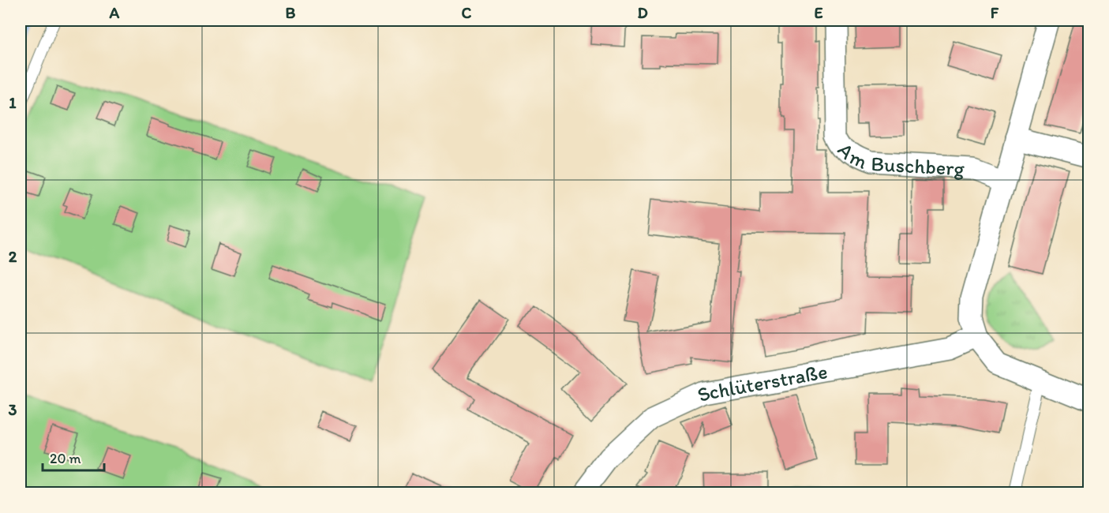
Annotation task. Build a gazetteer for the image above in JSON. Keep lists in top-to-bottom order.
{
  "streets": {
    "street": ["Am Buschberg", "Schlüterstraße"]
  },
  "scale_bar": "20 m",
  "grid": {
    "columns": [
      "A",
      "B",
      "C",
      "D",
      "E",
      "F"
    ],
    "rows": ["1", "2", "3"]
  }
}
